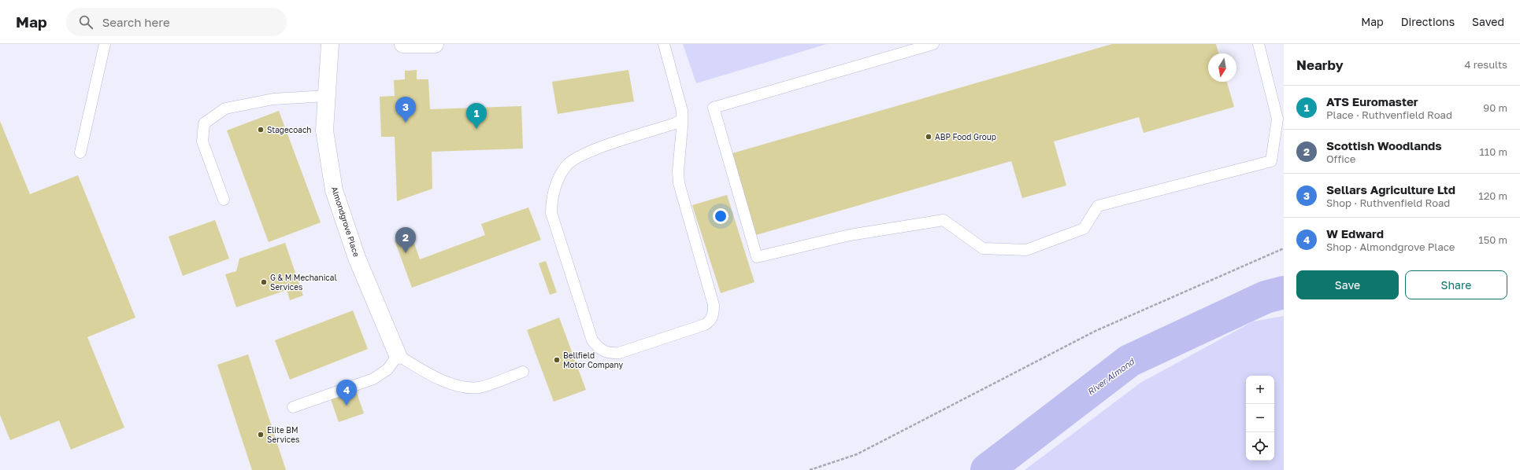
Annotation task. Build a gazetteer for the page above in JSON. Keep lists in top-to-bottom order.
{
  "streets": {
    "street": ["Almondgrove Place"]
  },
  "water": ["River Almond"],
  "places": [
    "Stagecoach",
    "ABP Food Group",
    "G & M Mechanical Services",
    "Bellfield Motor Company",
    "Elite BM Services"
  ],
  "north": "bottom",
  "page": {
    "header": "Map",
    "search": "Search here",
    "nav": ["Map", "Directions", "Saved"],
    "heading": ["Nearby", "4 results"],
    "list": [
      {
        "mark": "1",
        "name": "ATS Euromaster",
        "note": "Place · Ruthvenfield Road",
        "value": "90 m"
      },
      {
        "mark": "2",
        "name": "Scottish Woodlands",
        "note": "Office",
        "value": "110 m"
      },
      {
        "mark": "3",
        "name": "Sellars Agriculture Ltd",
        "note": "Shop · Ruthvenfield Road",
        "value": "120 m"
      },
      {
        "mark": "4",
        "name": "W Edward",
        "note": "Shop · Almondgrove Place",
        "value": "150 m"
      }
    ],
    "pins": [
      "3",
      "1",
      "2",
      "4"
    ],
    "buttons": ["Save", "Share"],
    "map_buttons": ["+", "−"]
  }
}
